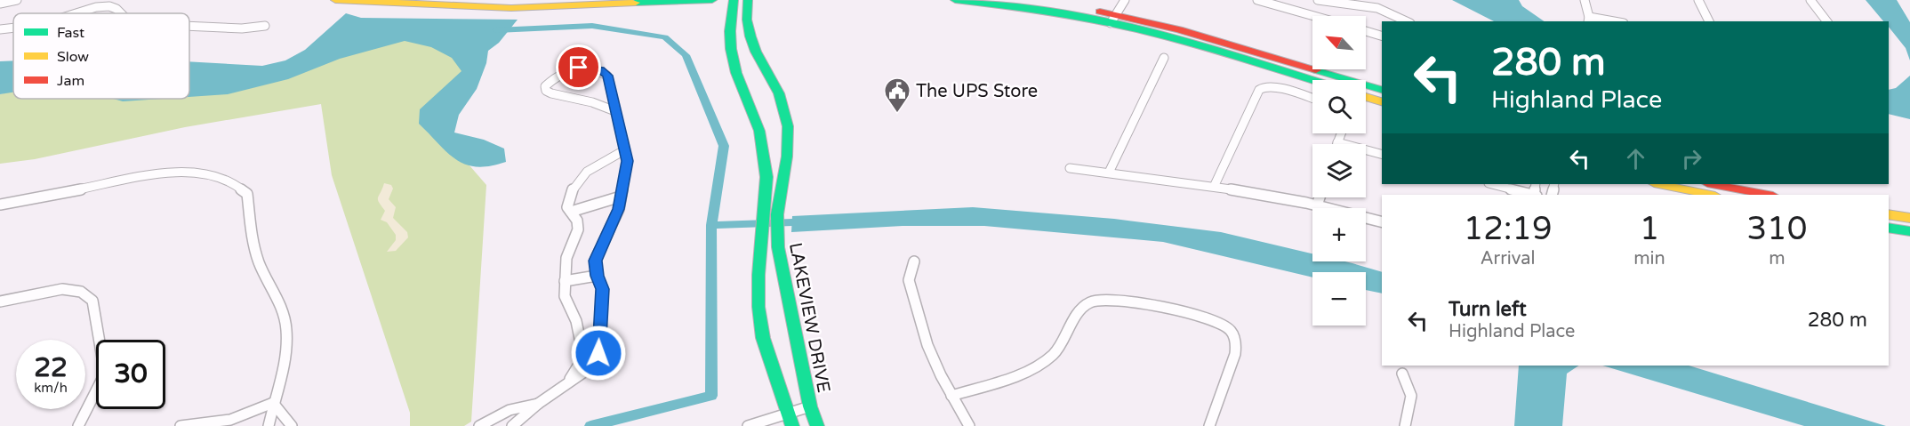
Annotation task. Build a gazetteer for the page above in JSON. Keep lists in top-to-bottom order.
{
  "streets": {
    "main road": ["LAKEVIEW DRIVE"]
  },
  "places": {
    "public building": ["The UPS Store"]
  },
  "legend": ["Fast", "Slow", "Jam"],
  "north": "top left",
  "page": {
    "map_buttons": ["+", "−"],
    "turn": ["280 m", "Highland Place"],
    "eta": [
      "12:19",
      "Arrival",
      "1",
      "min",
      "310",
      "m"
    ],
    "list": [
      {
        "name": "Turn left",
        "note": "Highland Place",
        "value": "280 m"
      }
    ],
    "speed": "22 km/h",
    "limit": "30"
  }
}
